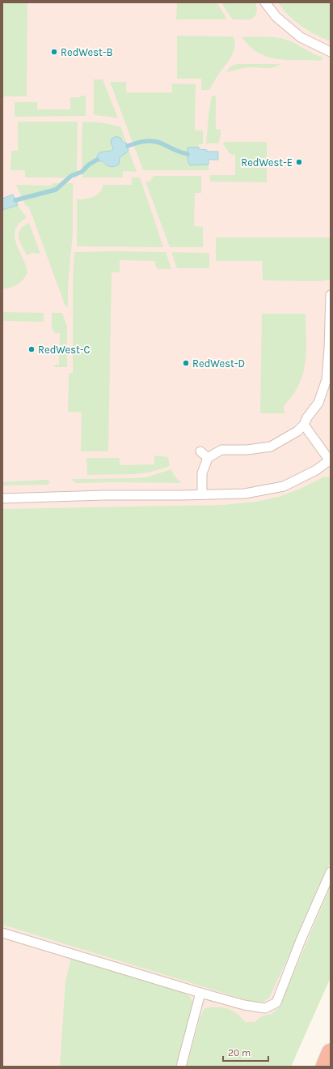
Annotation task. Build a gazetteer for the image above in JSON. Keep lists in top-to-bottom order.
{
  "places": [
    "RedWest-B",
    "RedWest-E",
    "RedWest-C",
    "RedWest-D"
  ],
  "scale_bar": "20 m"
}
